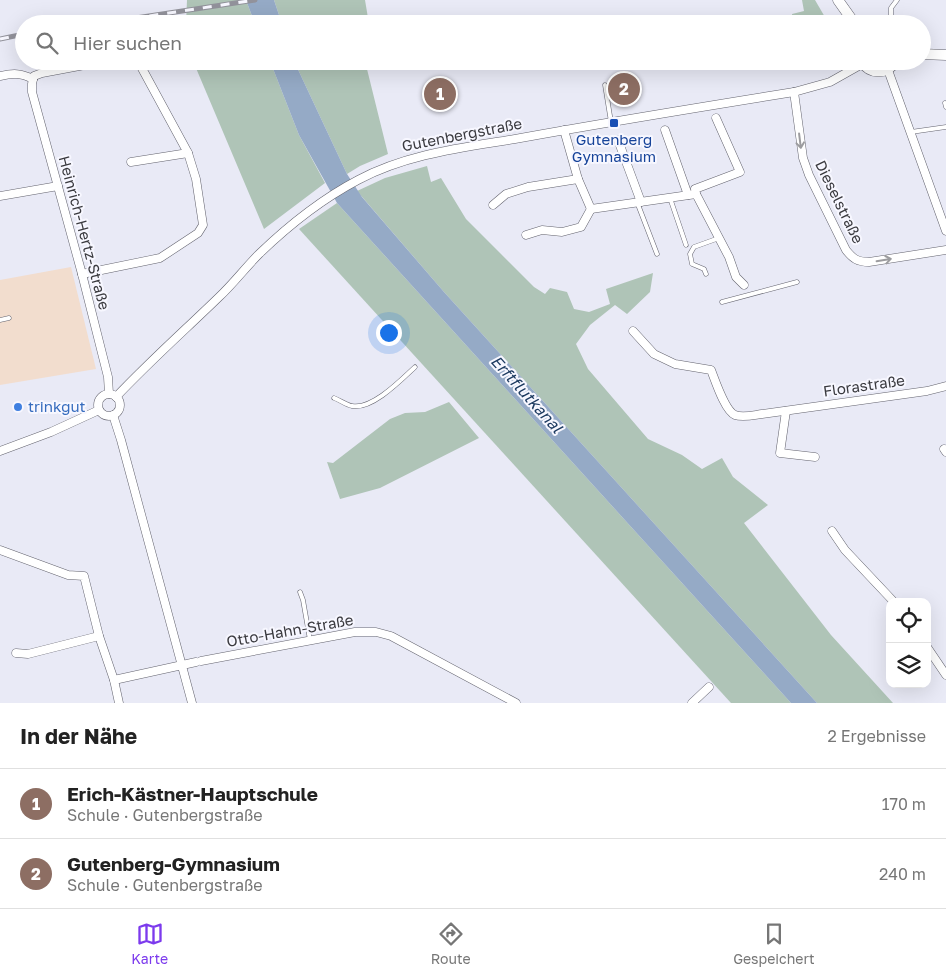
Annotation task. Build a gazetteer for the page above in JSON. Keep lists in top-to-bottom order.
{
  "streets": {
    "street": [
      "Gutenbergstraße",
      "Dieselstraße",
      "Heinrich-Hertz-Straße",
      "Florastraße",
      "Otto-Hahn-Straße"
    ]
  },
  "crossings": [
    ["Gutenbergstraße", "Dieselstraße"],
    ["Gutenbergstraße", "Heinrich-Hertz-Straße"]
  ],
  "water": ["Erftflutkanal"],
  "places": {
    "transit": ["Gutenberg Gymnasium"],
    "other": ["trinkgut"]
  },
  "page": {
    "search": "Hier suchen",
    "pins": ["2", "1"],
    "heading": ["In der Nähe", "2 Ergebnisse"],
    "list": [
      {
        "mark": "1",
        "name": "Erich-Kästner-Hauptschule",
        "note": "Schule · Gutenbergstraße",
        "value": "170 m"
      },
      {
        "mark": "2",
        "name": "Gutenberg-Gymnasium",
        "note": "Schule · Gutenbergstraße",
        "value": "240 m"
      }
    ],
    "nav": ["Karte", "Route", "Gespeichert"]
  }
}
